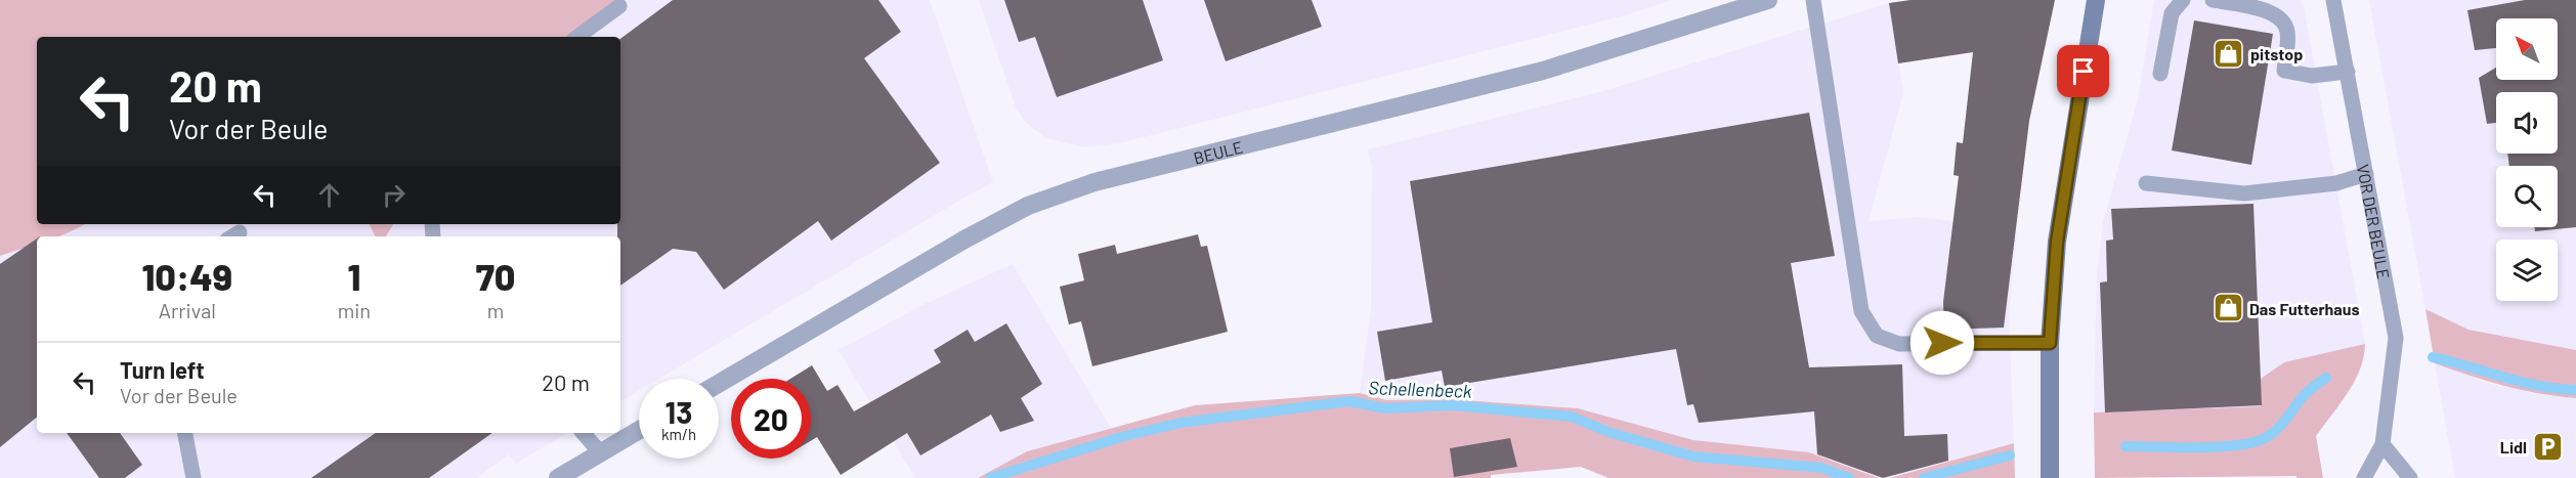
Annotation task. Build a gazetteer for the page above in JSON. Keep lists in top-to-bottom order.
{
  "streets": {
    "street": ["BEULE"],
    "lane": ["VOR DER BEULE"]
  },
  "water": ["Schellenbeck"],
  "places": {
    "shop": ["pitstop", "Das Futterhaus"],
    "parking": ["Lidl"]
  },
  "north": "top left",
  "page": {
    "turn": ["20 m", "Vor der Beule"],
    "eta": [
      "10:49",
      "Arrival",
      "1",
      "min",
      "70",
      "m"
    ],
    "list": [
      {
        "name": "Turn left",
        "note": "Vor der Beule",
        "value": "20 m"
      }
    ],
    "speed": "13 km/h",
    "limit": "20"
  }
}
